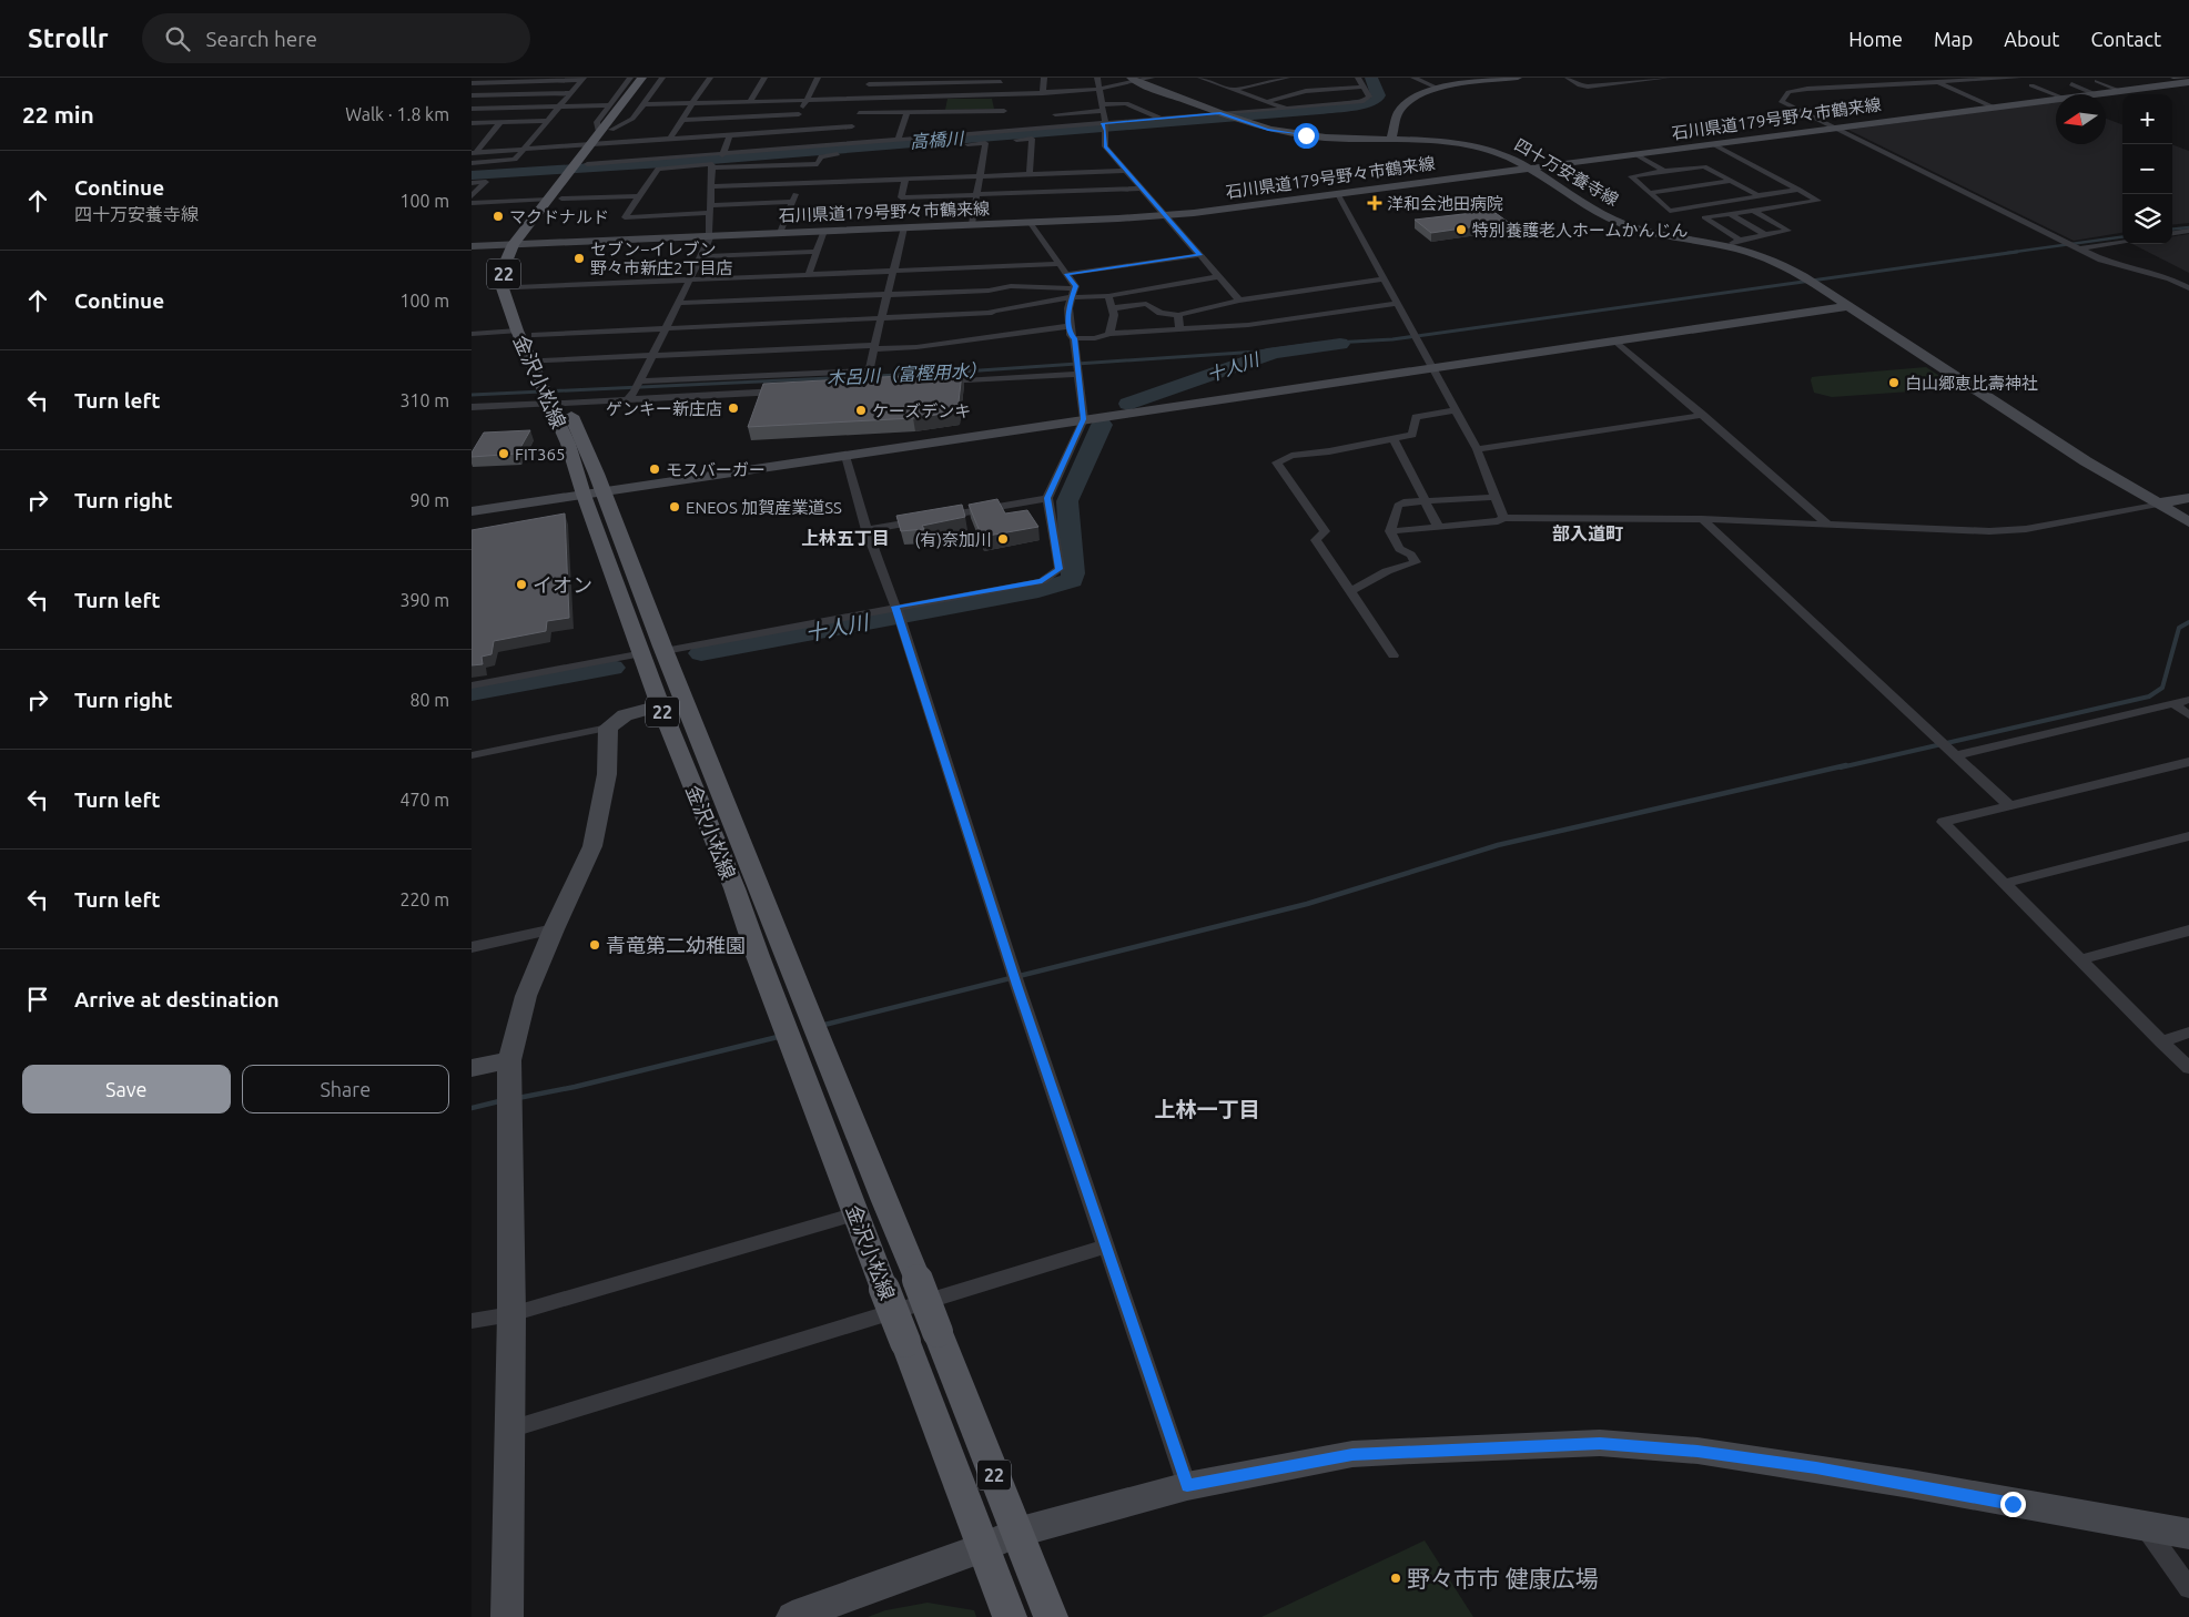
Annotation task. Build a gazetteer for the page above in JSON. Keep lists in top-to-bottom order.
{
  "streets": {
    "main road": ["22", "金沢小松線"],
    "street": ["石川県道179号野々市鶴来線", "四十万安養寺線"]
  },
  "crossings": [
    ["石川県道179号野々市鶴来線", "四十万安養寺線"],
    ["石川県道179号野々市鶴来線", "金沢小松線"]
  ],
  "districts": ["部入道町", "上林五丁目", "上林一丁目"],
  "water": ["高橋川", "十人川", "木呂川（富樫用水）"],
  "places": {
    "health": ["洋和会池田病院"],
    "other": [
      "マクドナルド",
      "特別養護老人ホームかんじん",
      "セブン−イレブン 野々市新庄2丁目店",
      "白山郷恵比壽神社",
      "ゲンキー新庄店",
      "ケーズデンキ",
      "FIT365",
      "モスバーガー",
      "ENEOS 加賀産業道SS",
      "(有)奈加川",
      "イオン",
      "青竜第二幼稚園",
      "野々市市 健康広場"
    ]
  },
  "north": "left",
  "page": {
    "header": "Strollr",
    "search": "Search here",
    "nav": [
      "Home",
      "Map",
      "About",
      "Contact"
    ],
    "heading": ["22 min", "Walk · 1.8 km"],
    "map_buttons": ["+", "−"],
    "list": [
      ["Continue", "四十万安養寺線", "100 m"],
      ["Continue", "100 m"],
      ["Turn left", "310 m"],
      ["Turn right", "90 m"],
      ["Turn left", "390 m"],
      ["Turn right", "80 m"],
      ["Turn left", "470 m"],
      ["Turn left", "220 m"],
      "Arrive at destination"
    ],
    "buttons": ["Save", "Share"]
  }
}
